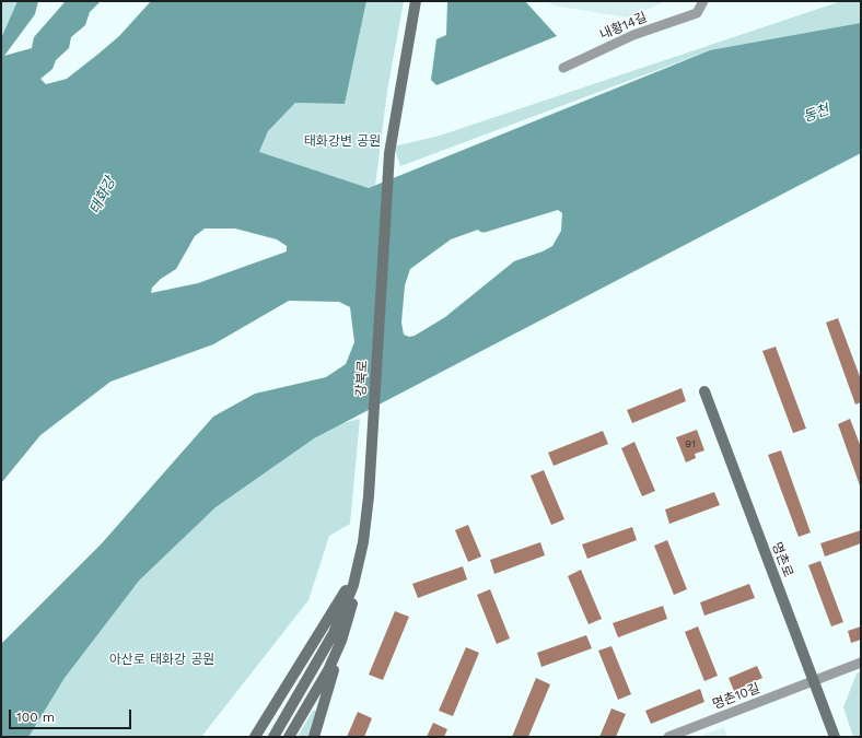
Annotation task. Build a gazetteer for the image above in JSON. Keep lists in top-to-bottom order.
{
  "streets": {
    "main road": ["강북로", "명촌로"],
    "street": ["내황14길", "명촌10길"]
  },
  "crossings": [
    ["명촌로", "명촌10길"]
  ],
  "water": ["동천", "태화강"],
  "parks": ["태화강변 공원", "아산로 태화강 공원"],
  "house_numbers": ["91"],
  "scale_bar": "100 m"
}
